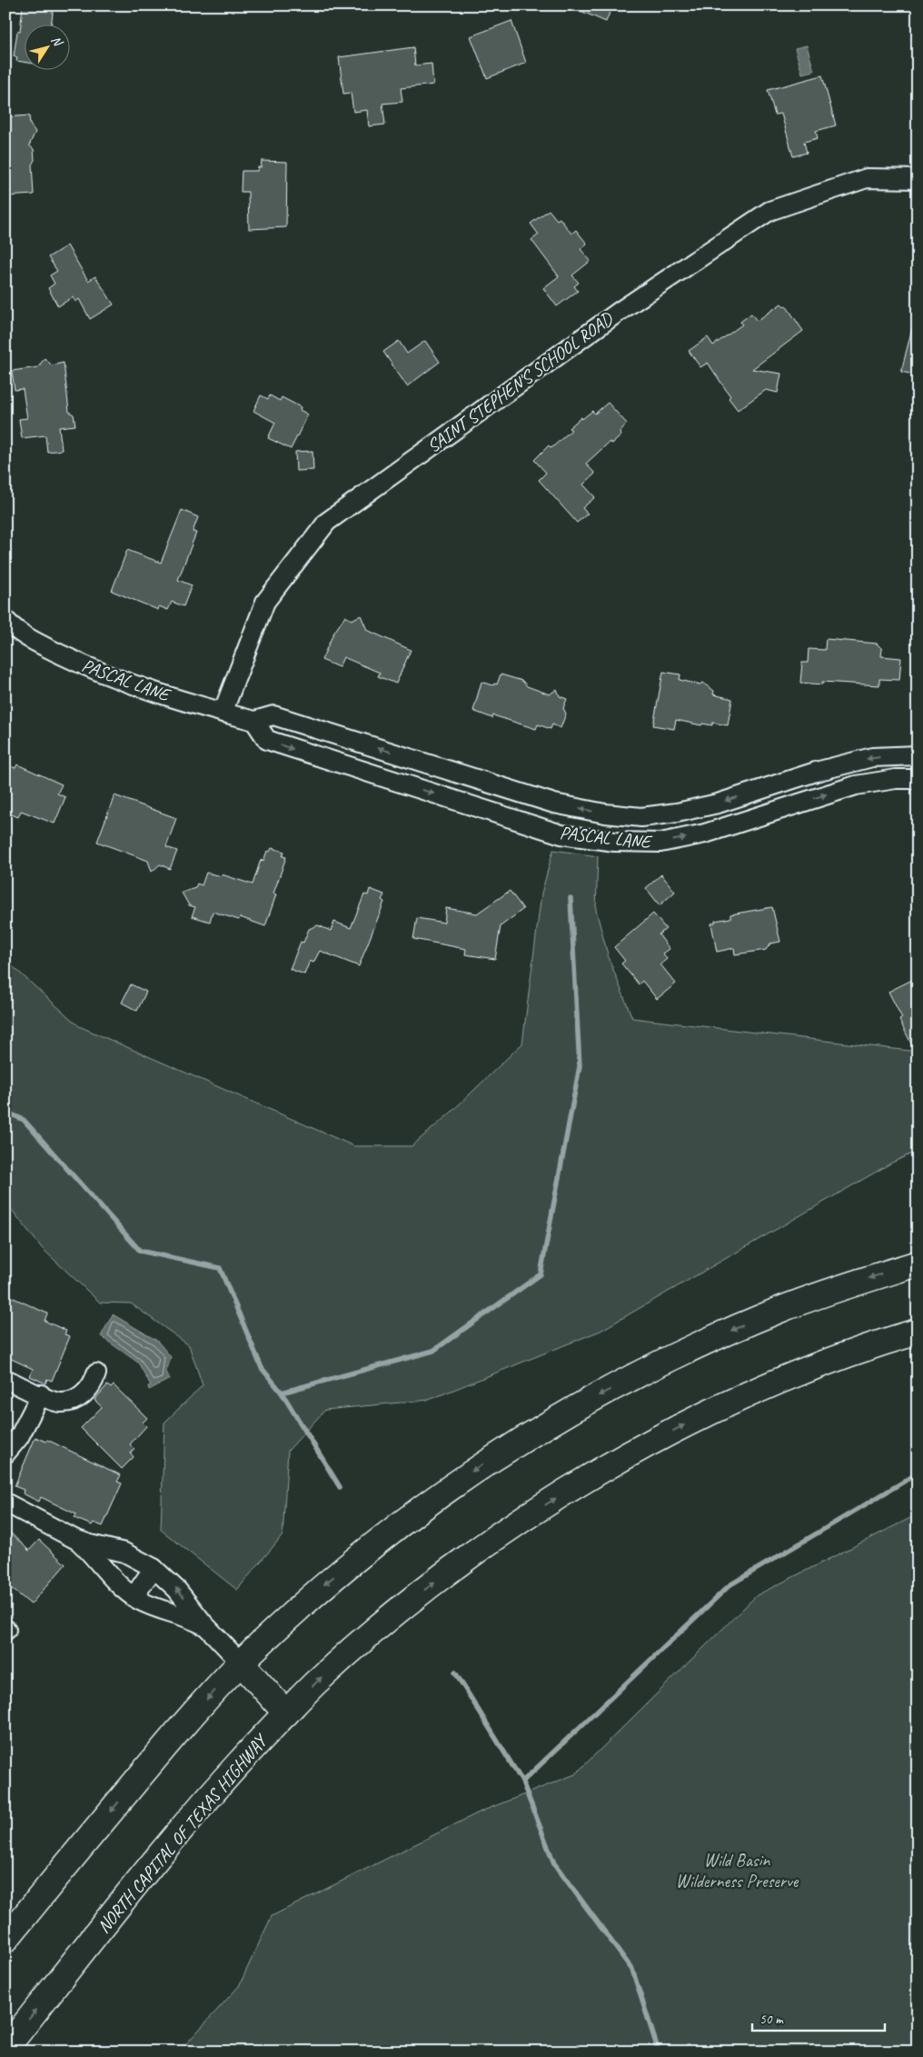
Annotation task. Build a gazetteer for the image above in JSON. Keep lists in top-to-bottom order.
{
  "streets": {
    "highway": ["NORTH CAPITAL OF TEXAS HIGHWAY"],
    "street": ["SAINT STEPHEN'S SCHOOL ROAD", "PASCAL LANE"]
  },
  "crossings": [
    ["SAINT STEPHEN'S SCHOOL ROAD", "PASCAL LANE"]
  ],
  "parks": ["Wild Basin Wilderness Preserve"],
  "scale_bar": "50 m",
  "north": "top right"
}
